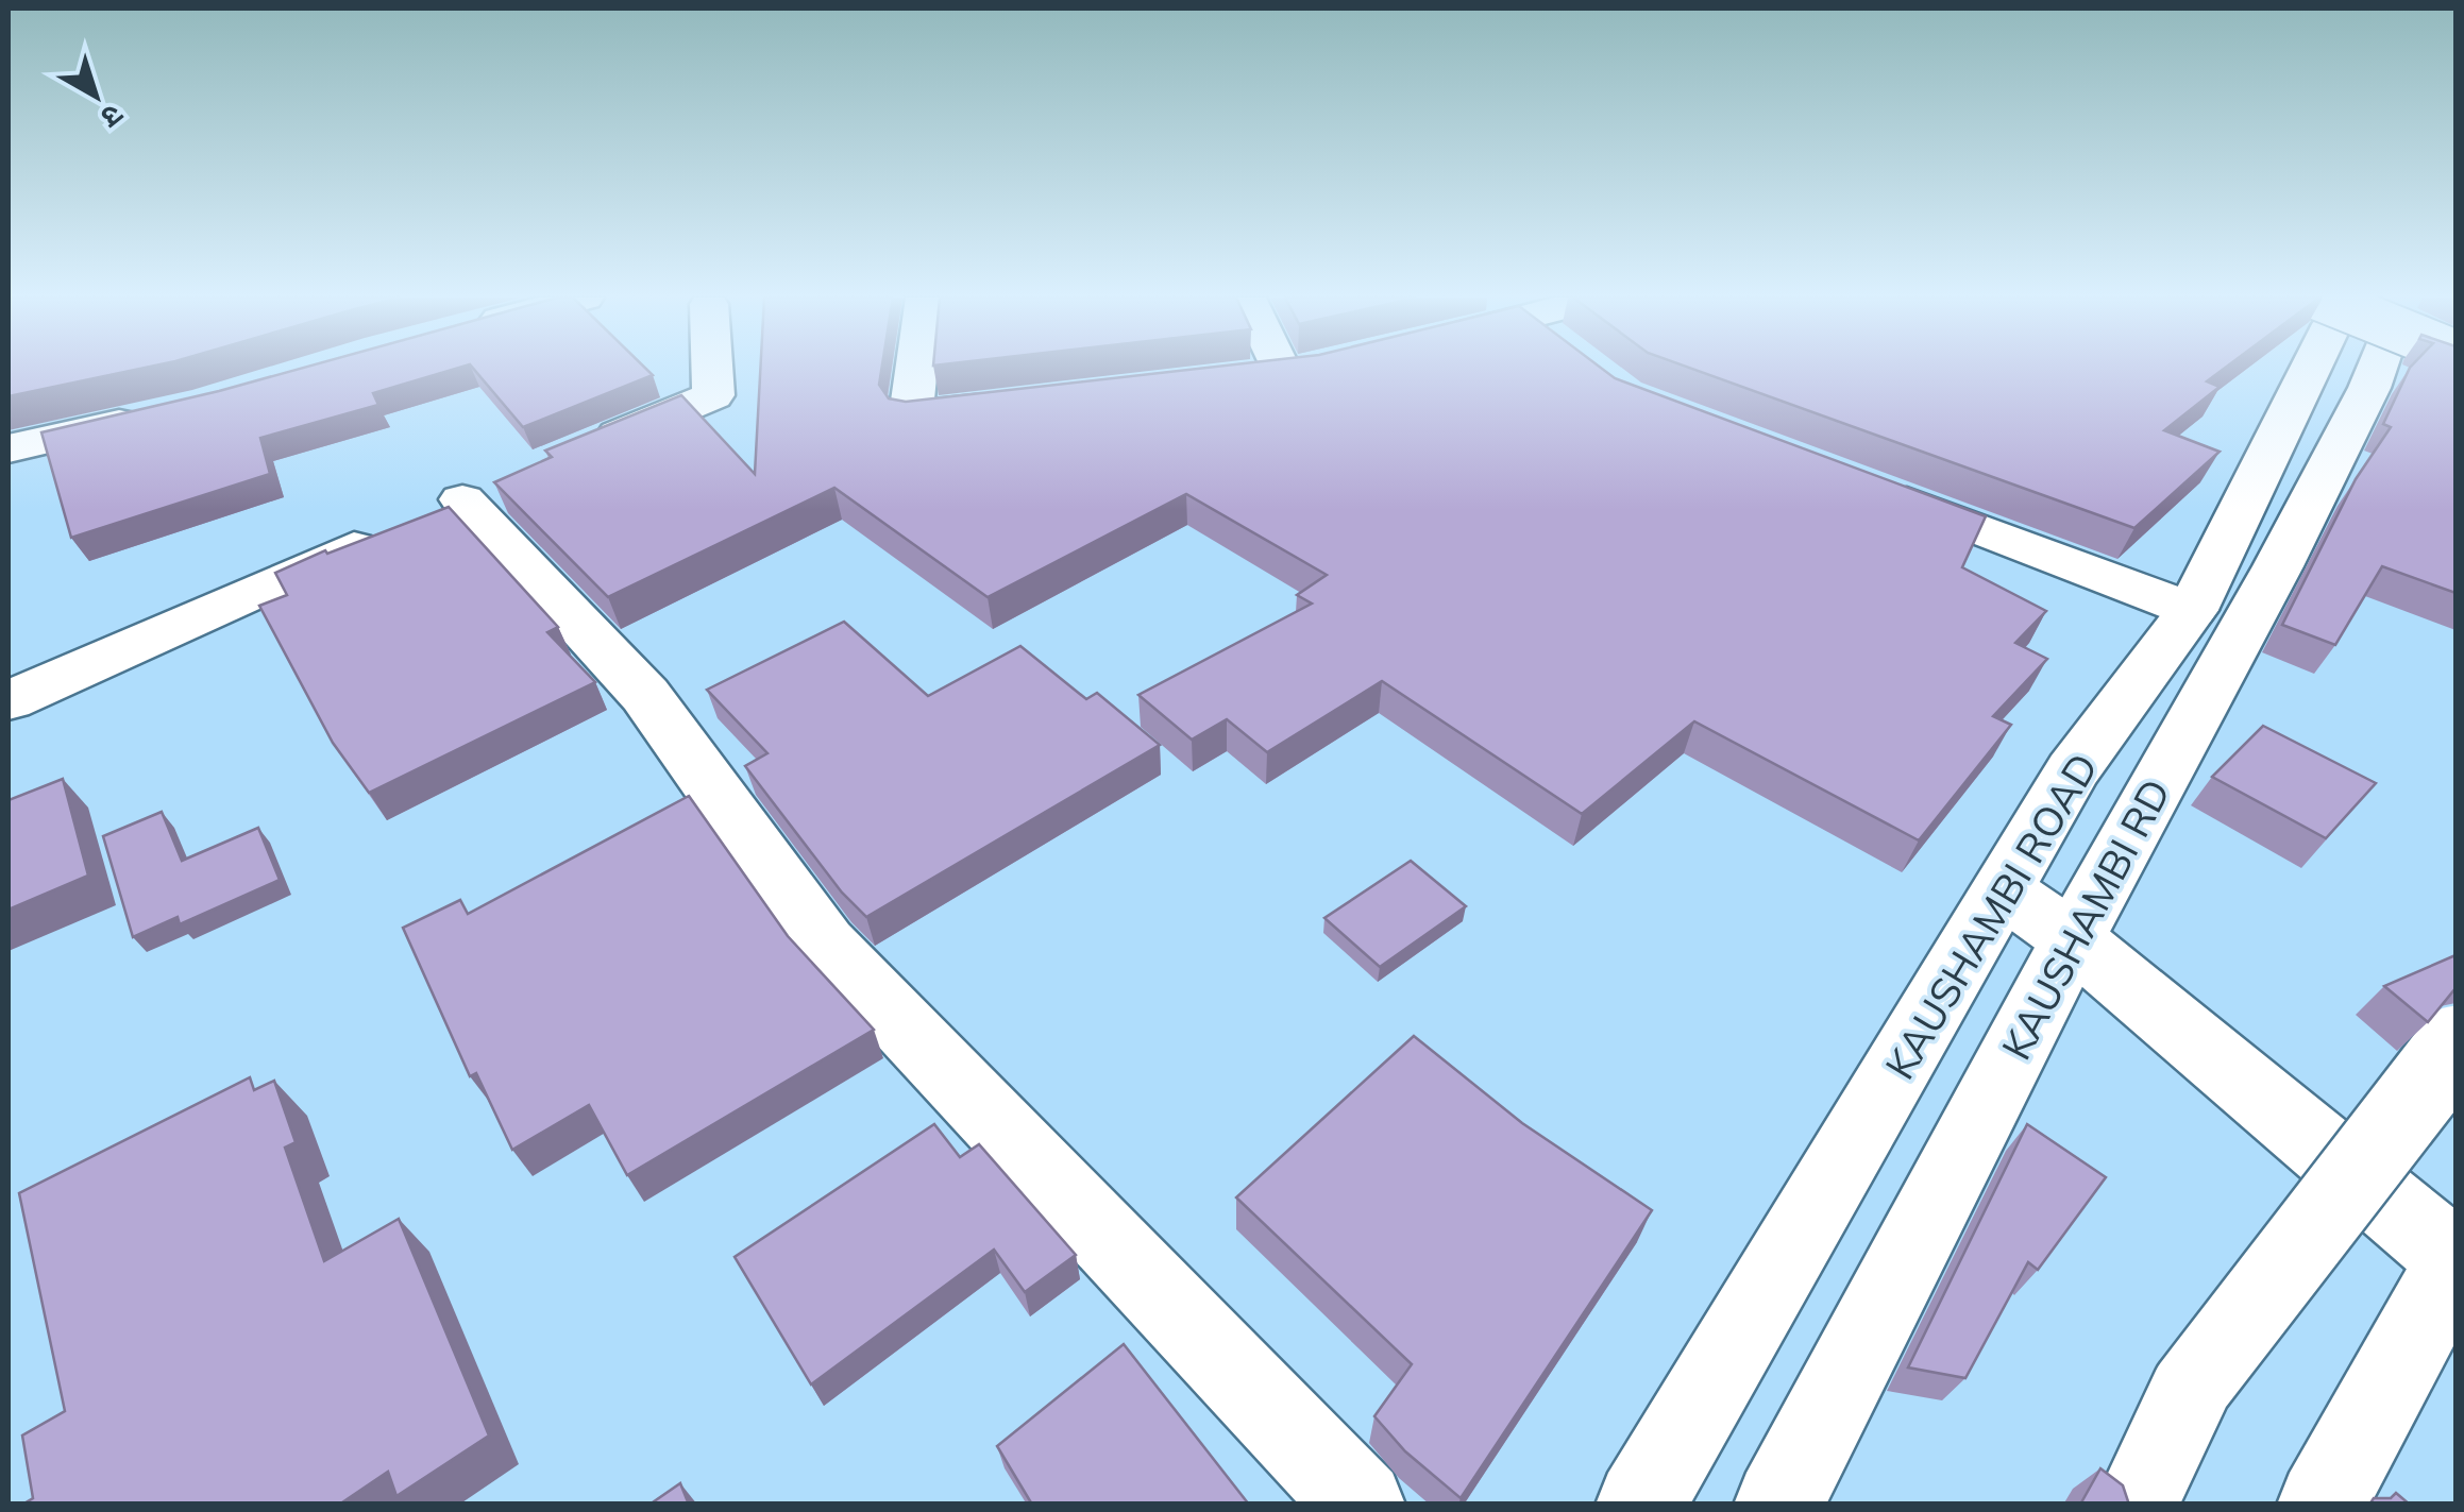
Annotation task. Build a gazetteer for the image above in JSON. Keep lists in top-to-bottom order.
{
  "streets": {
    "main road": ["KAUSHAMBI ROAD", "KAUSHAMBI RD"]
  },
  "north": "bottom right"
}
